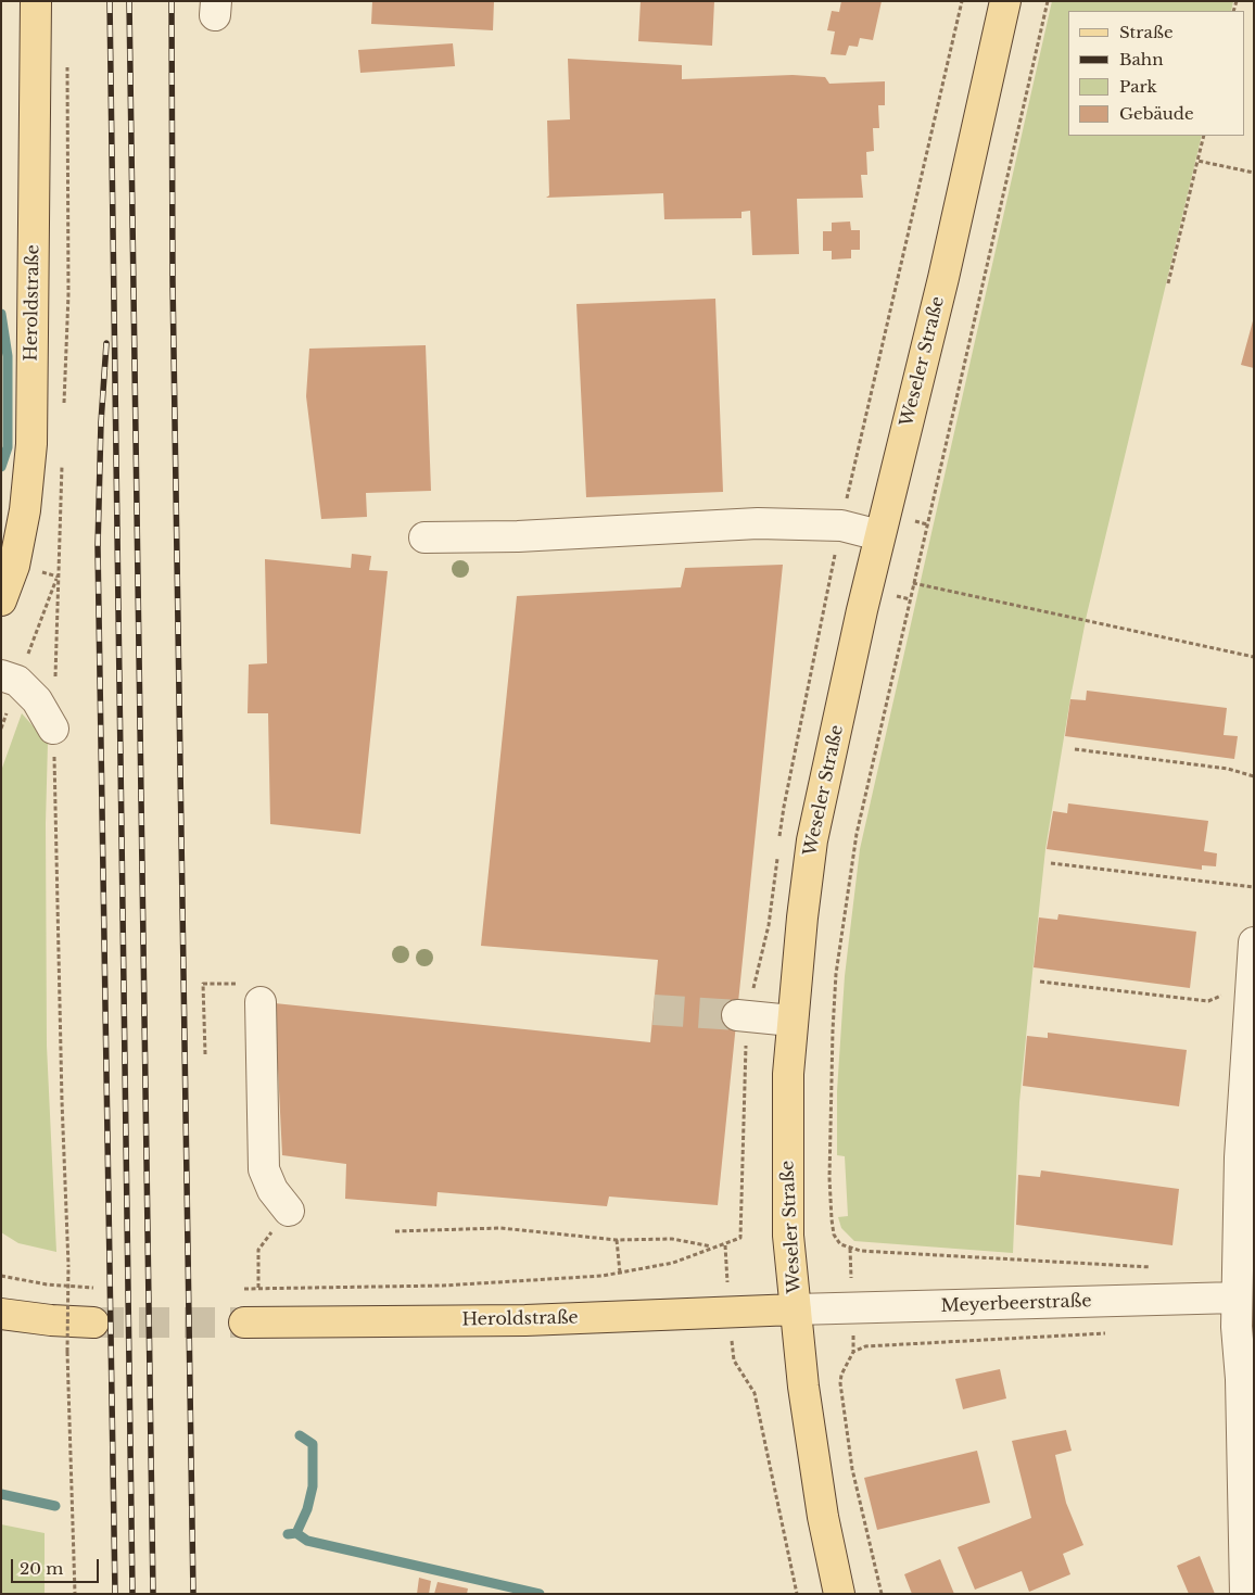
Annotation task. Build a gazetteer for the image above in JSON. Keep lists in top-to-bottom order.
{
  "streets": {
    "main road": ["Heroldstraße", "Weseler Straße"],
    "street": ["Meyerbeerstraße"]
  },
  "crossings": [
    ["Heroldstraße", "Weseler Straße"],
    ["Heroldstraße", "Meyerbeerstraße"],
    ["Weseler Straße", "Meyerbeerstraße"]
  ],
  "legend": [
    "Straße",
    "Bahn",
    "Park",
    "Gebäude"
  ],
  "scale_bar": "20 m"
}
